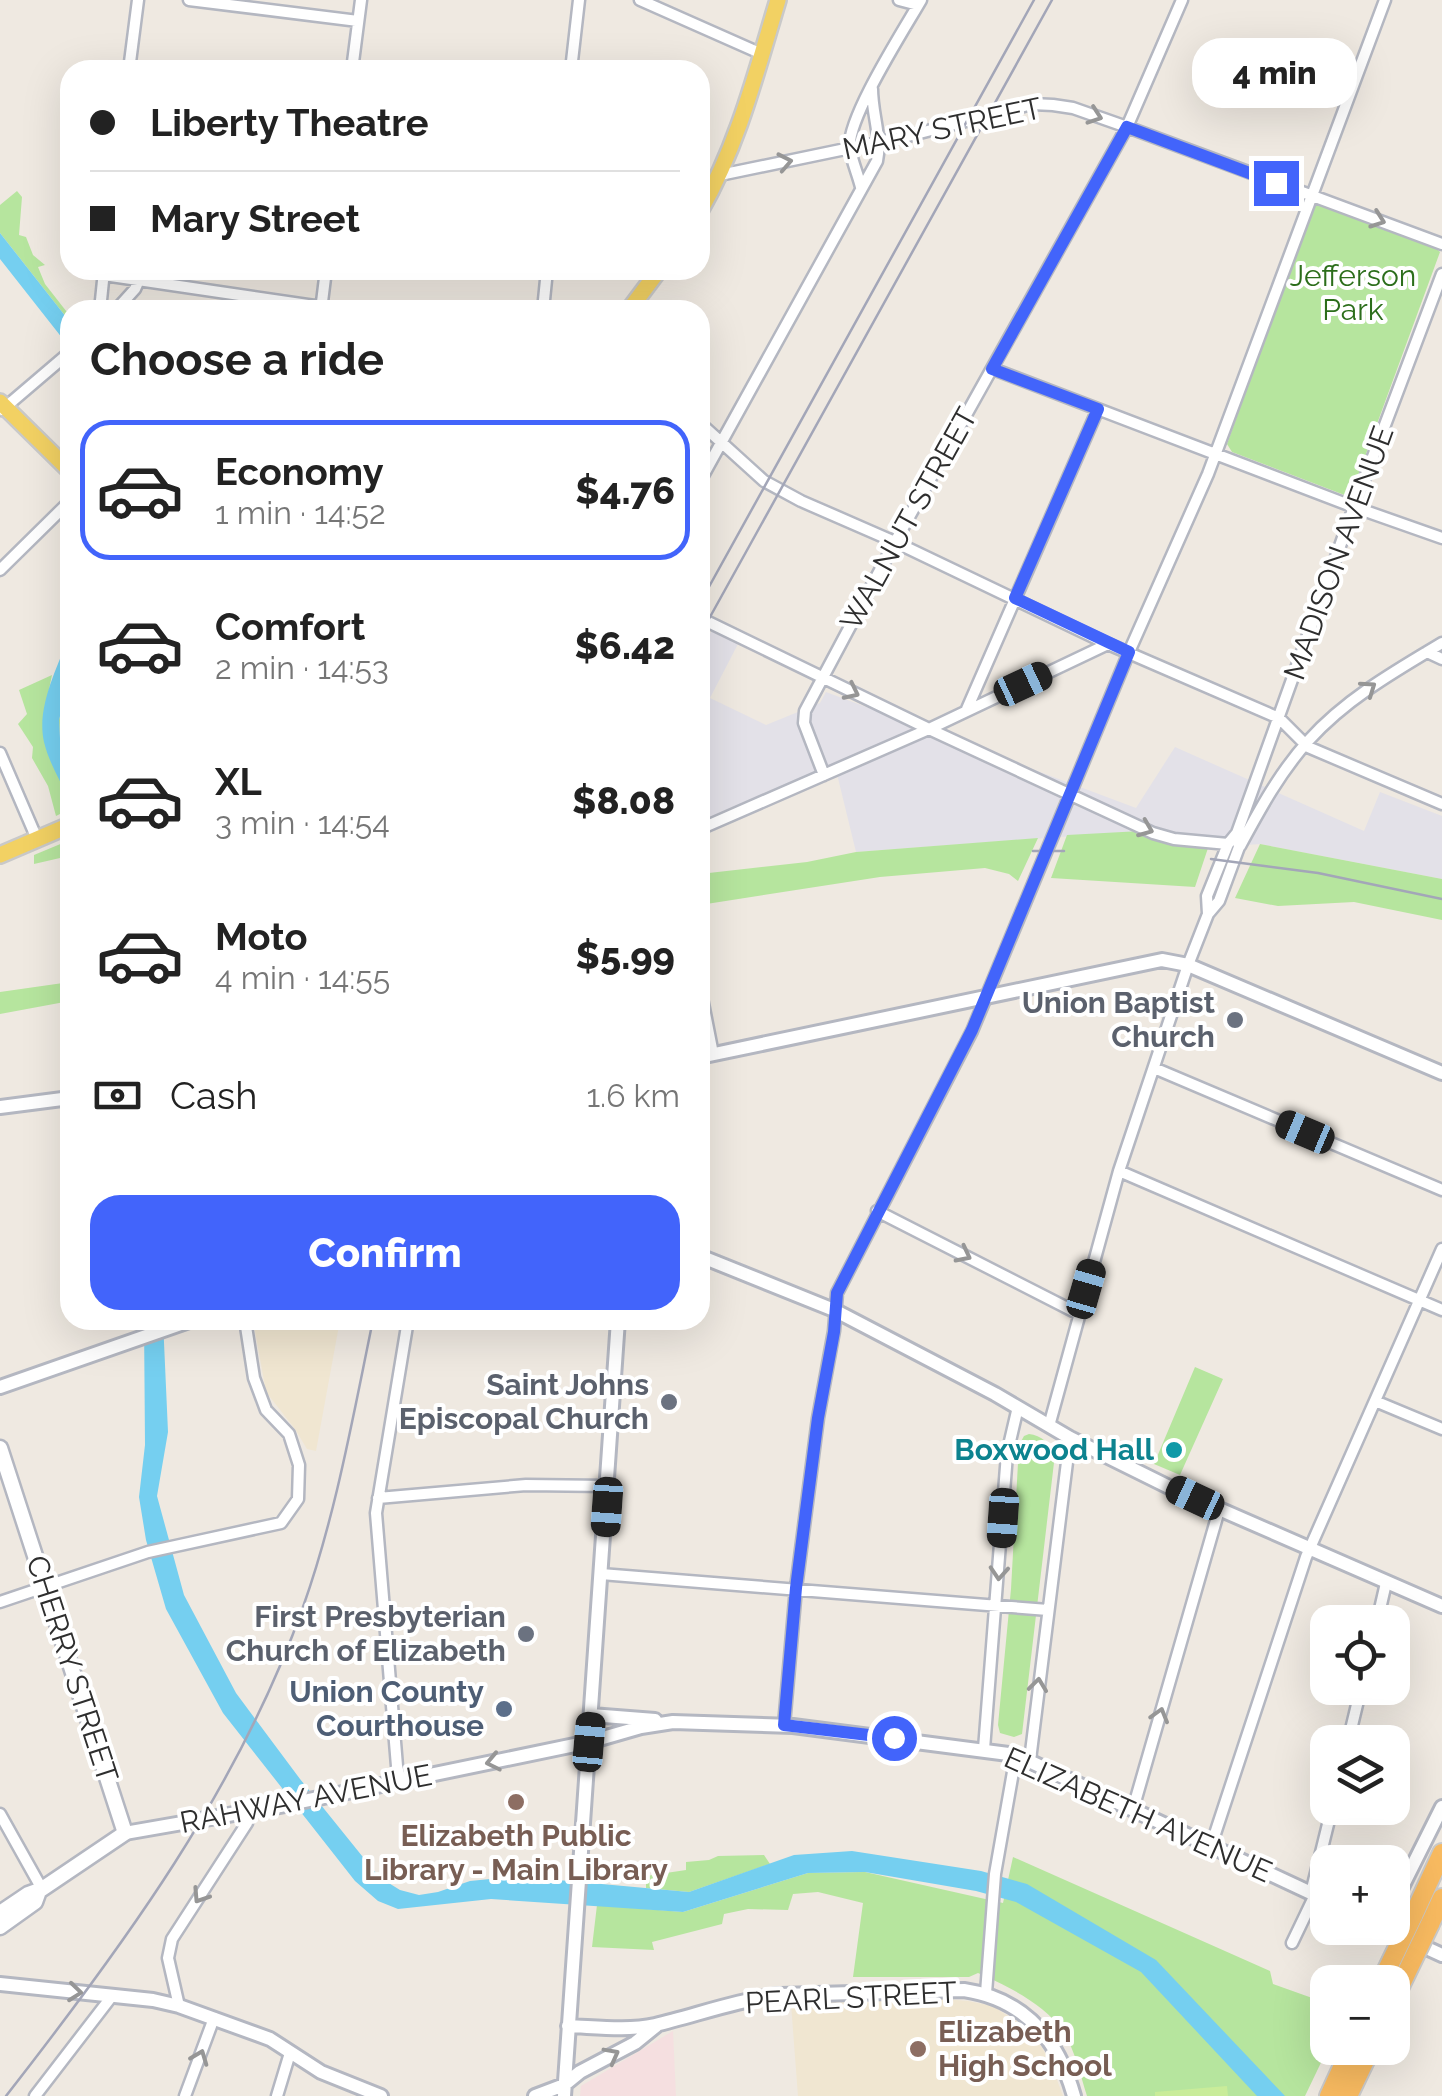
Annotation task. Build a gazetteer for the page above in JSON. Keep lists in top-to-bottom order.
{
  "streets": {
    "main road": ["CHERRY STREET", "RAHWAY AVENUE"],
    "street": [
      "MARY STREET",
      "WALNUT STREET",
      "MADISON AVENUE",
      "ELIZABETH AVENUE",
      "PEARL STREET"
    ]
  },
  "crossings": [
    ["MARY STREET", "WALNUT STREET"],
    ["CHERRY STREET", "RAHWAY AVENUE"],
    ["RAHWAY AVENUE", "ELIZABETH AVENUE"]
  ],
  "one_way": ["MARY STREET"],
  "parks": ["Jefferson Park"],
  "places": [
    "Union Baptist Church",
    "Saint Johns Episcopal Church",
    "Boxwood Hall",
    "First Presbyterian Church of Elizabeth",
    "Union County Courthouse",
    "Elizabeth Public Library - Main Library",
    "Elizabeth High School"
  ],
  "page": {
    "bubble": "4 min",
    "banner": ["Liberty Theatre", "Mary Street"],
    "heading": "Choose a ride",
    "list": [
      {
        "name": "Economy",
        "note": "1 min · 14:52",
        "value": "$4.76"
      },
      {
        "name": "Comfort",
        "note": "2 min · 14:53",
        "value": "$6.42"
      },
      {
        "name": "XL",
        "note": "3 min · 14:54",
        "value": "$8.08"
      },
      {
        "name": "Moto",
        "note": "4 min · 14:55",
        "value": "$5.99"
      }
    ],
    "pay": ["Cash", "1.6 km"],
    "buttons": "Confirm",
    "map_buttons": ["+", "−"]
  }
}
